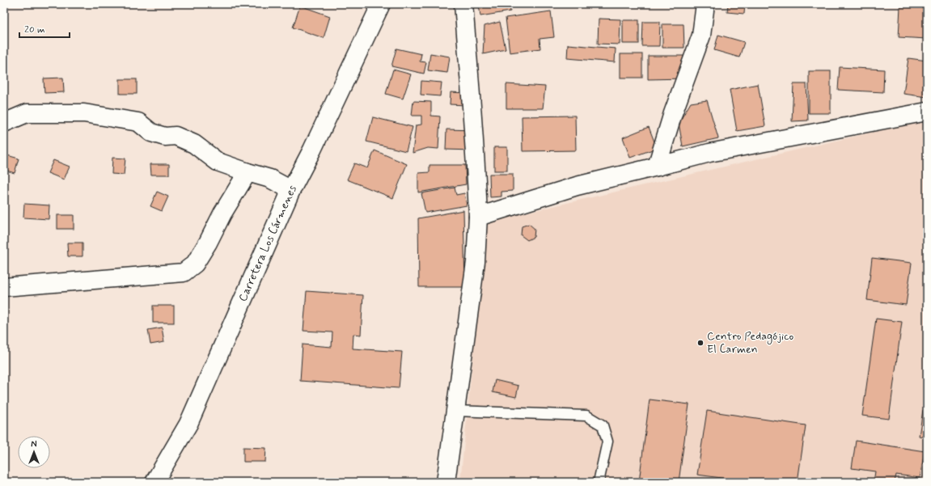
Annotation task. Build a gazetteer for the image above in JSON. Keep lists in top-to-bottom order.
{
  "streets": {
    "street": ["Carretera Los Cármenes"]
  },
  "places": ["Centro Pedagójico El Carmen"],
  "scale_bar": "20 m",
  "north": "top"
}
